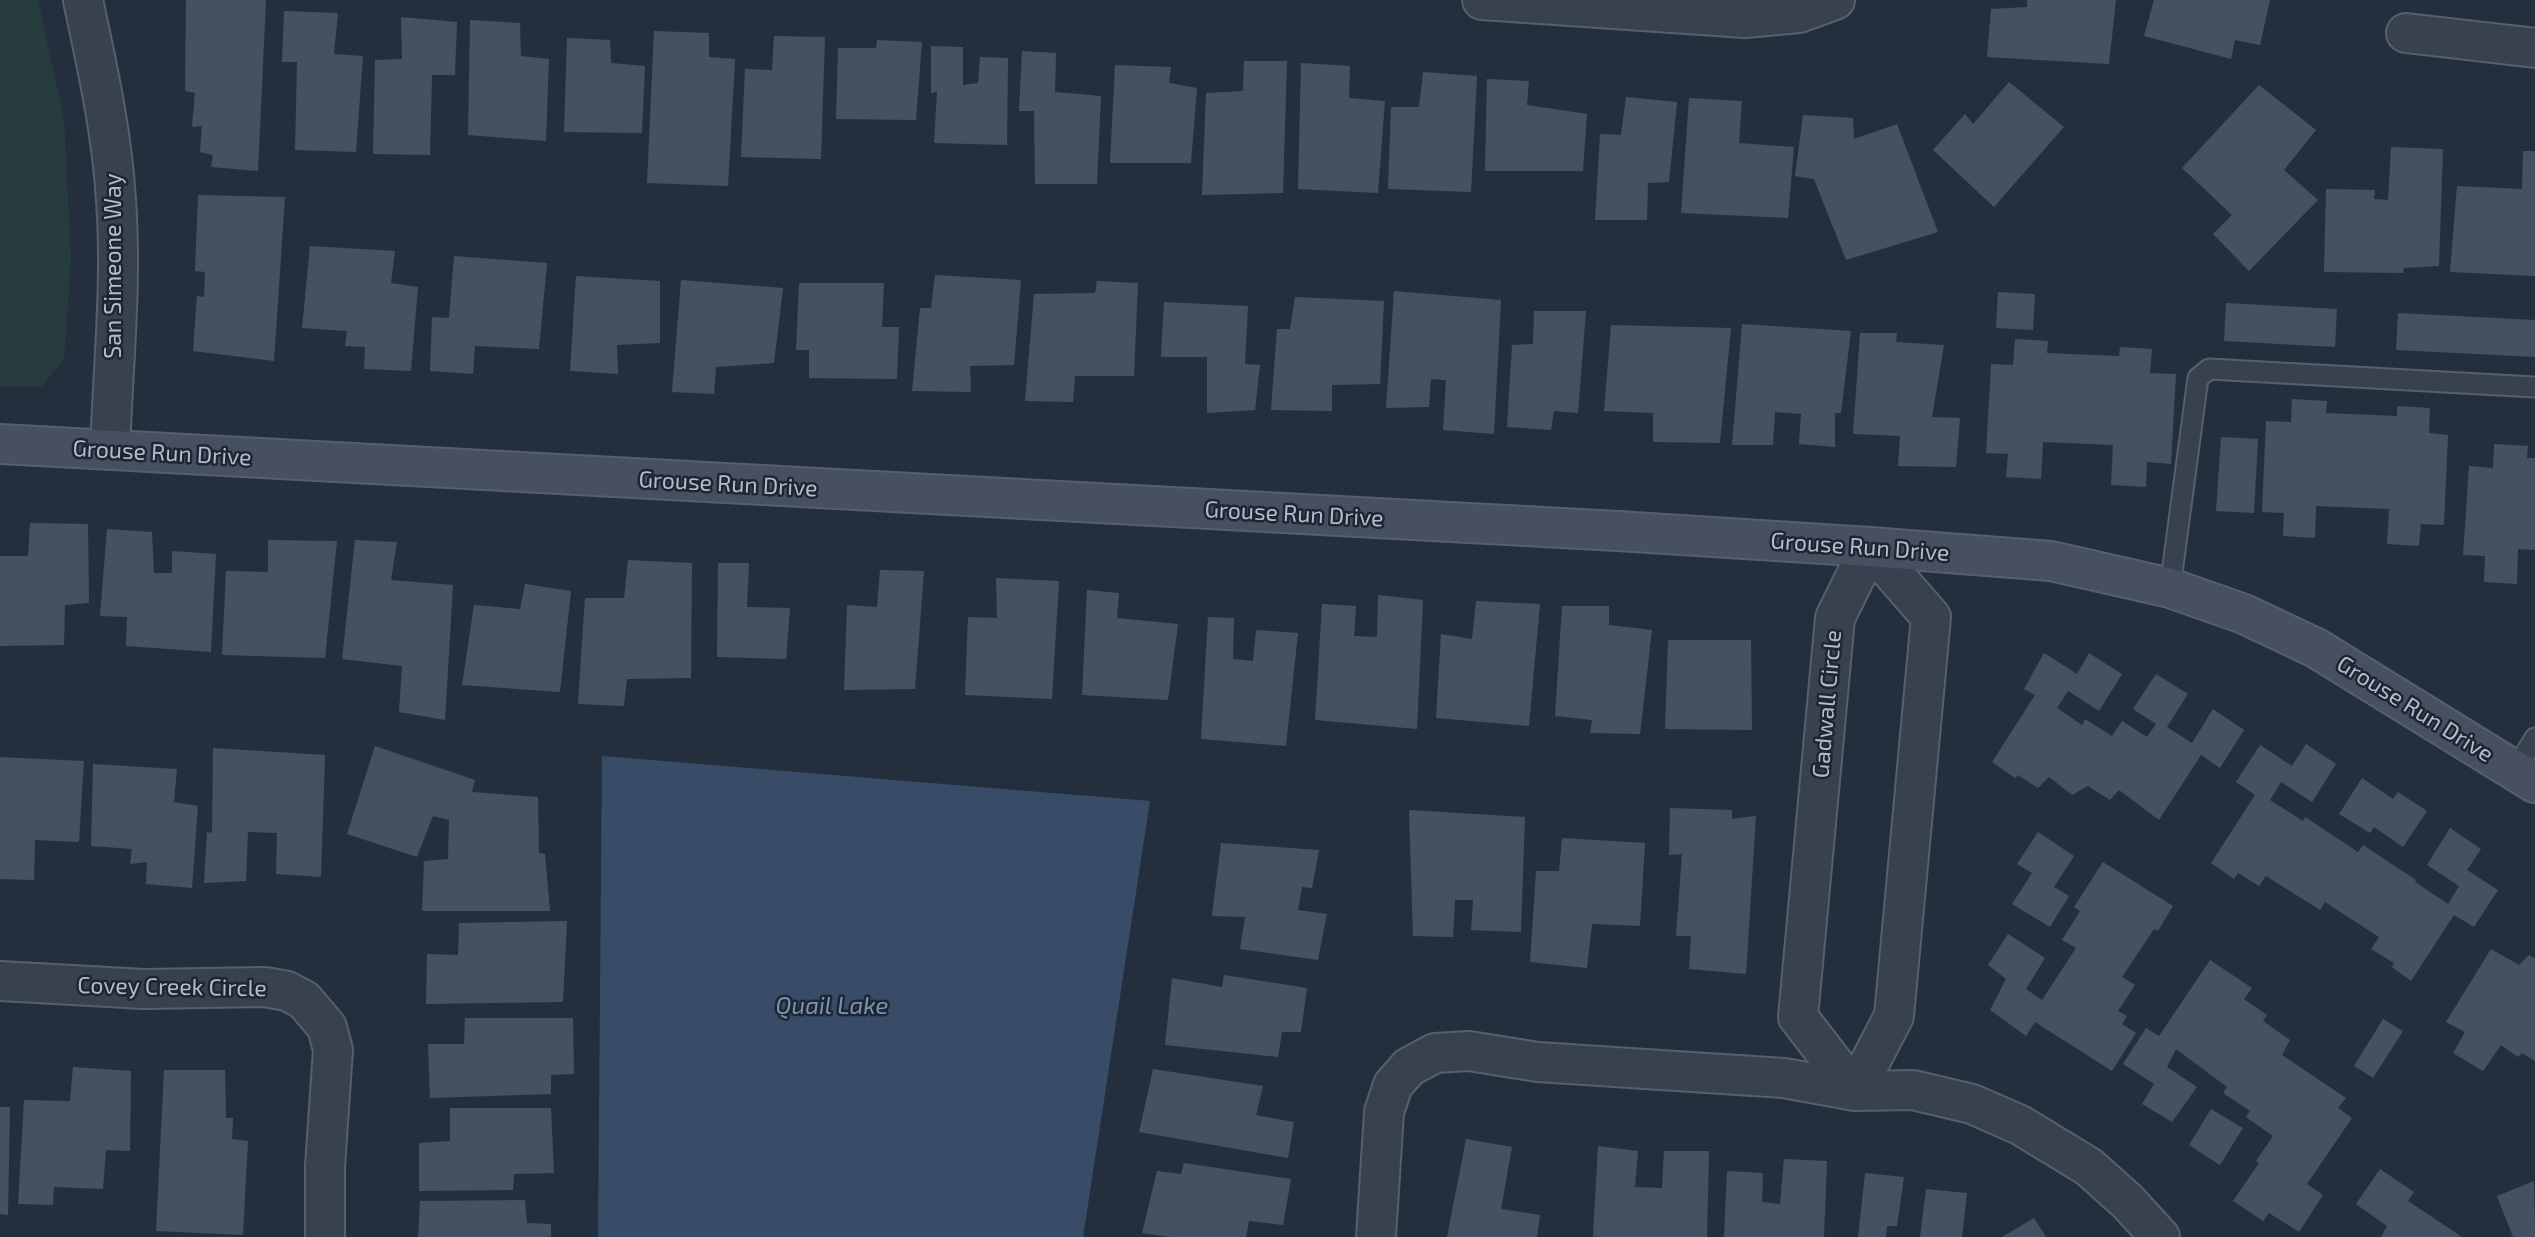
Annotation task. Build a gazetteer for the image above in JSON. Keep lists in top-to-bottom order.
{
  "streets": {
    "street": [
      "San Simeone Way",
      "Grouse Run Drive",
      "Gadwall Circle",
      "Covey Creek Circle"
    ]
  },
  "crossings": [
    ["San Simeone Way", "Grouse Run Drive"],
    ["Grouse Run Drive", "Gadwall Circle"]
  ],
  "water": ["Quail Lake"]
}
